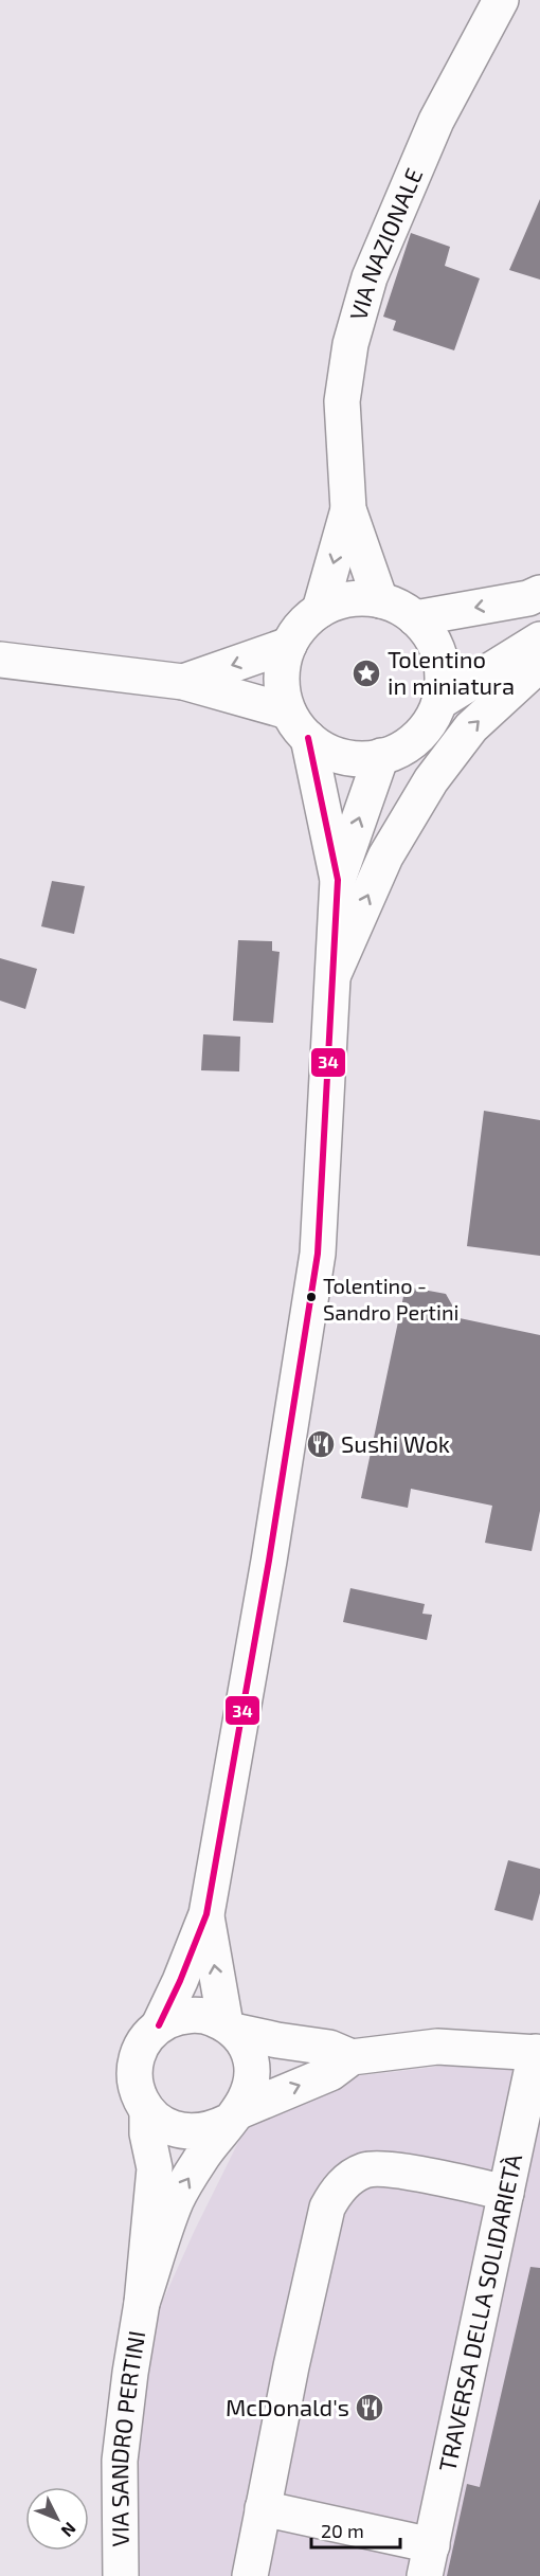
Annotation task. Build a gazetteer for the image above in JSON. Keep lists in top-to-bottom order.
{
  "streets": {
    "main road": ["VIA NAZIONALE", "TRAVERSA DELLA SOLIDARIETÀ", "VIA SANDRO PERTINI"]
  },
  "crossings": [
    ["VIA NAZIONALE", "VIA SANDRO PERTINI"]
  ],
  "places": {
    "place": ["Tolentino in miniatura"],
    "other": ["Tolentino - Sandro Pertini"],
    "restaurant": ["Sushi Wok", "McDonald's"]
  },
  "lines": ["transit line 34"],
  "scale_bar": "20 m",
  "north": "bottom right"
}
